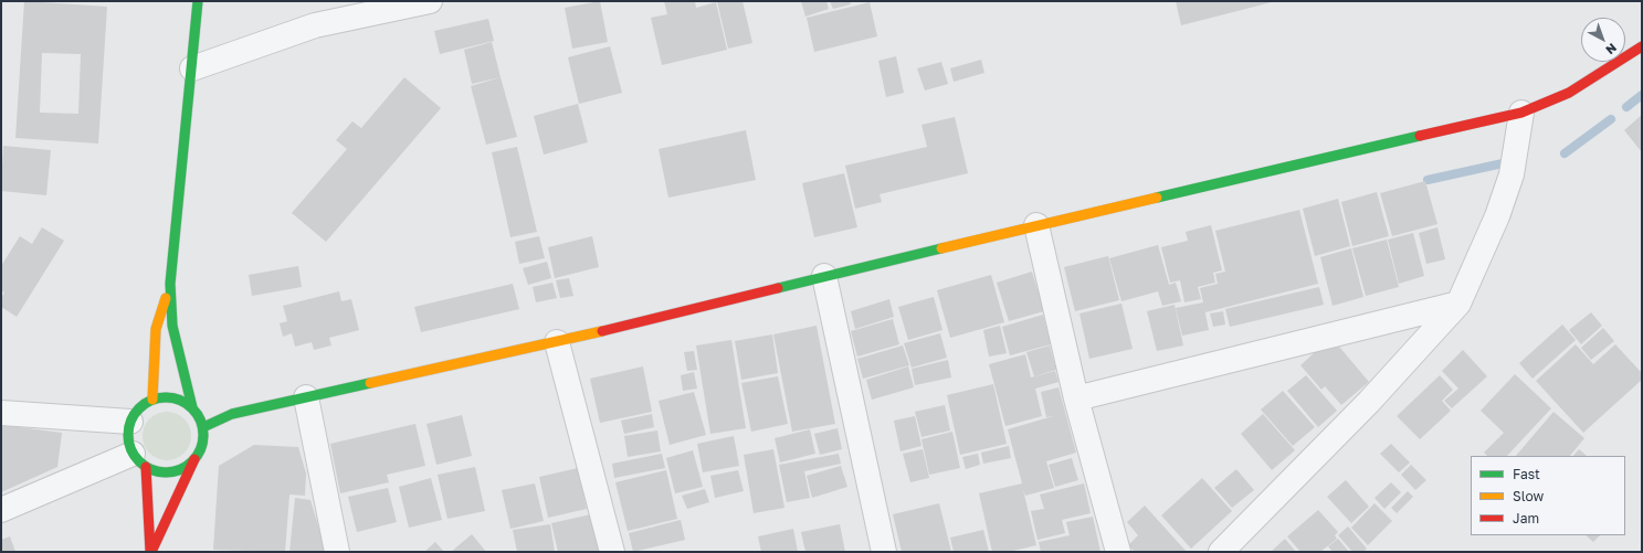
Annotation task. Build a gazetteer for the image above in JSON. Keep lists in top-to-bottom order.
{
  "legend": ["Fast", "Slow", "Jam"],
  "north": "bottom right"
}
